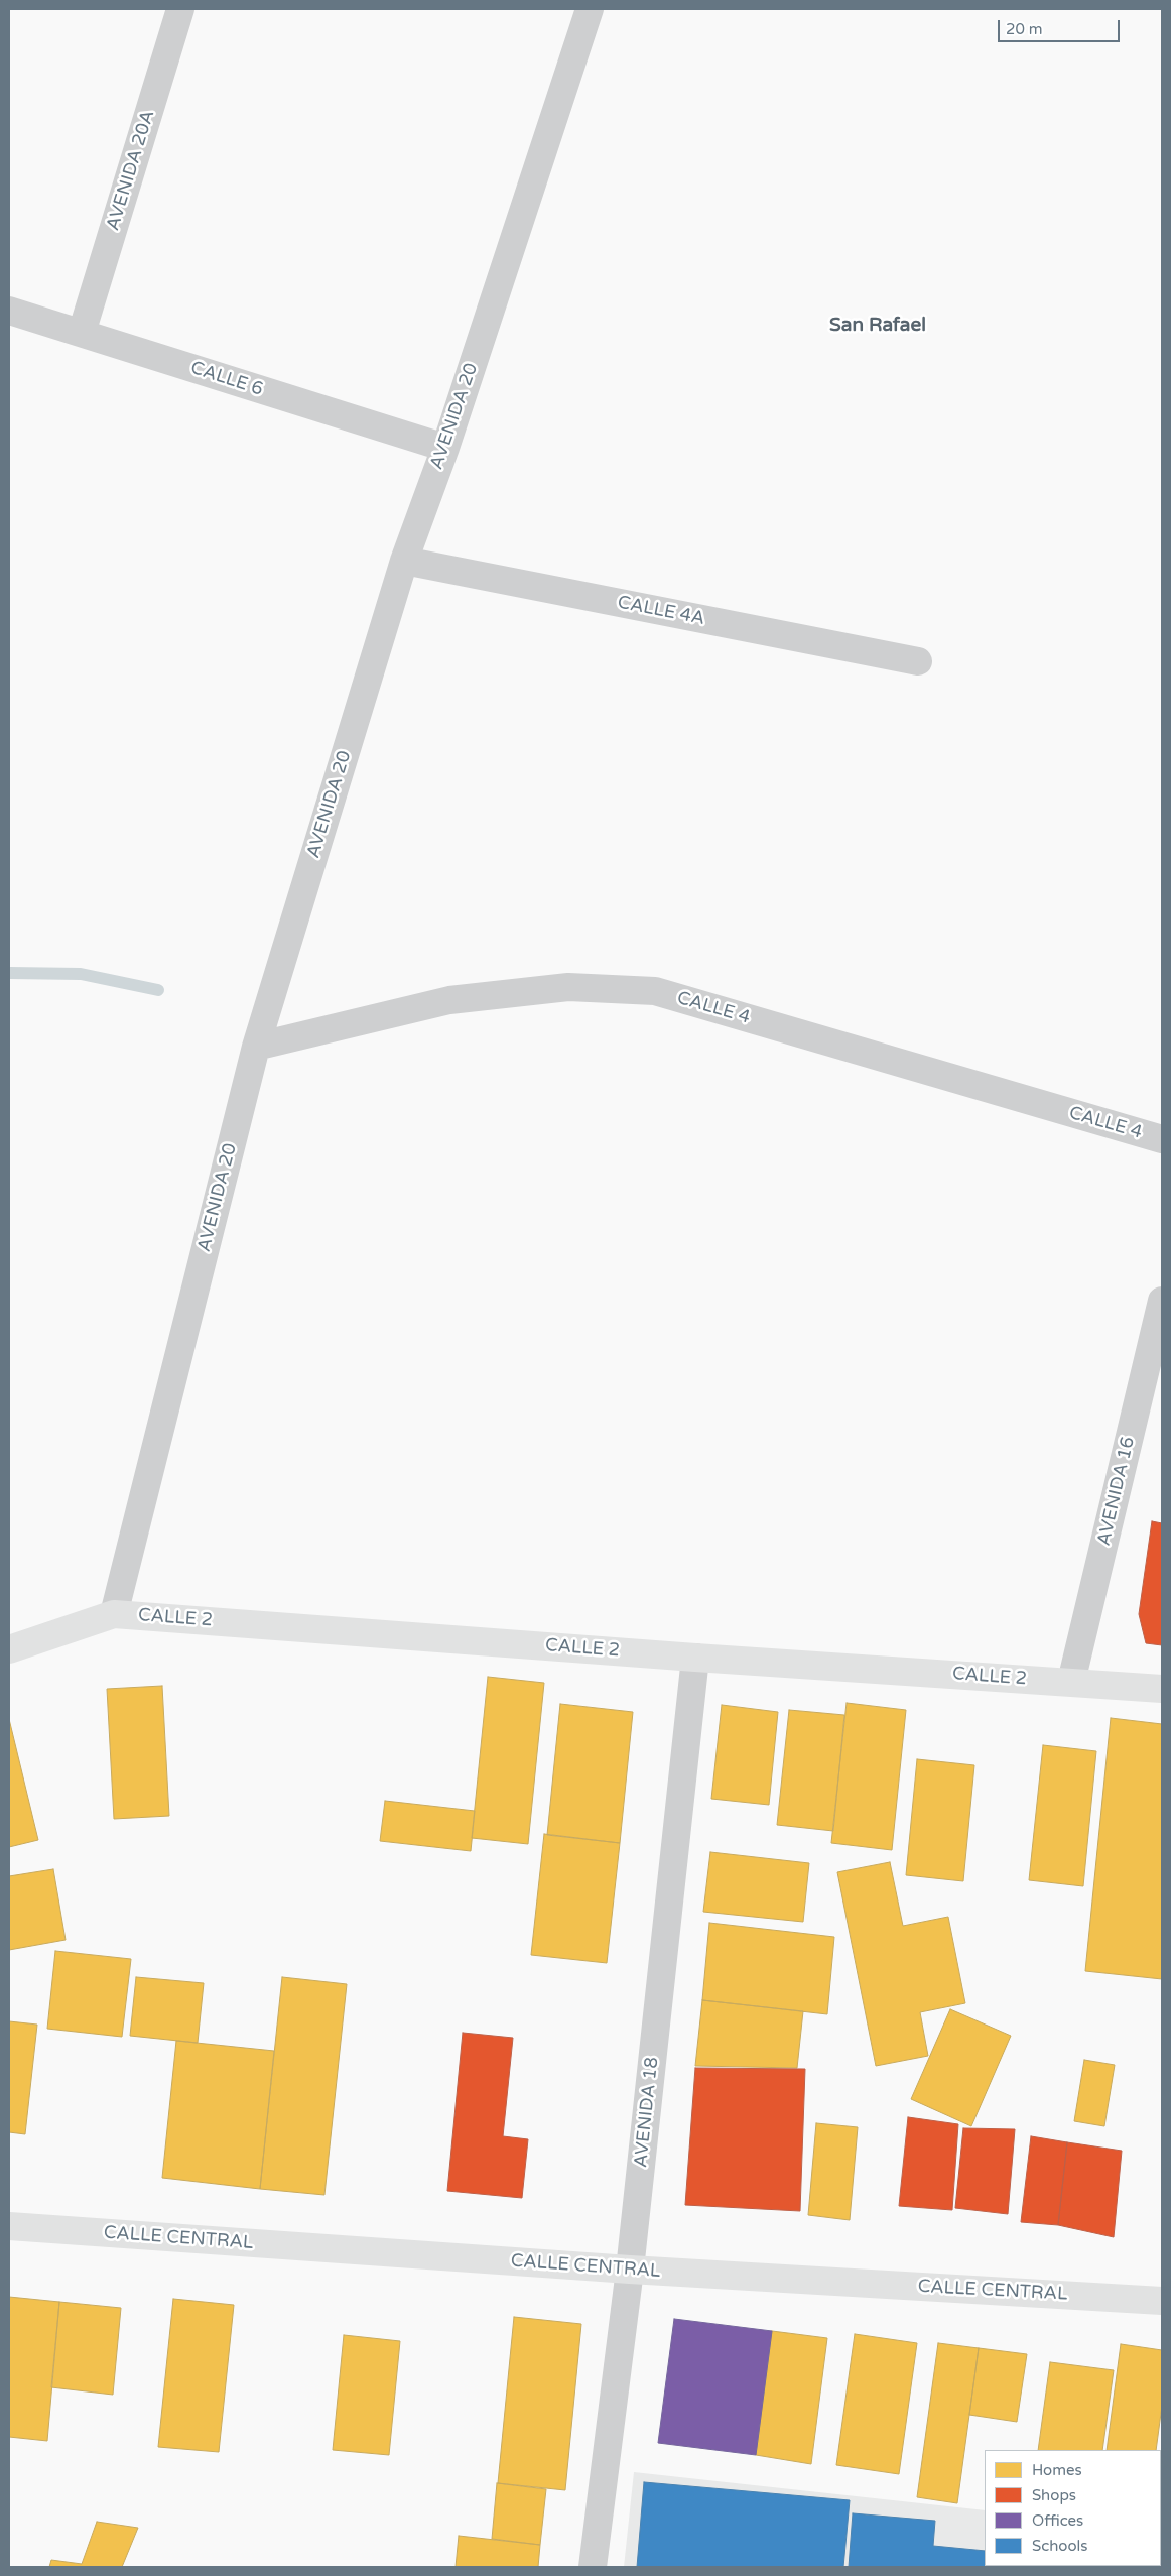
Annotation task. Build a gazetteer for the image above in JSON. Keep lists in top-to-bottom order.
{
  "streets": {
    "main road": ["CALLE 2", "CALLE CENTRAL"],
    "street": [
      "AVENIDA 20A",
      "CALLE 6",
      "AVENIDA 20",
      "CALLE 4A",
      "CALLE 4",
      "AVENIDA 16",
      "AVENIDA 18"
    ]
  },
  "crossings": [
    ["AVENIDA 20A", "CALLE 6"],
    ["CALLE 6", "AVENIDA 20"],
    ["AVENIDA 20", "CALLE 4A"],
    ["AVENIDA 20", "CALLE 4"],
    ["AVENIDA 20", "CALLE 2"],
    ["AVENIDA 16", "CALLE 2"],
    ["CALLE 2", "AVENIDA 18"],
    ["AVENIDA 18", "CALLE CENTRAL"]
  ],
  "districts": ["San Rafael"],
  "legend": [
    "Homes",
    "Shops",
    "Offices",
    "Schools"
  ],
  "scale_bar": "20 m"
}
